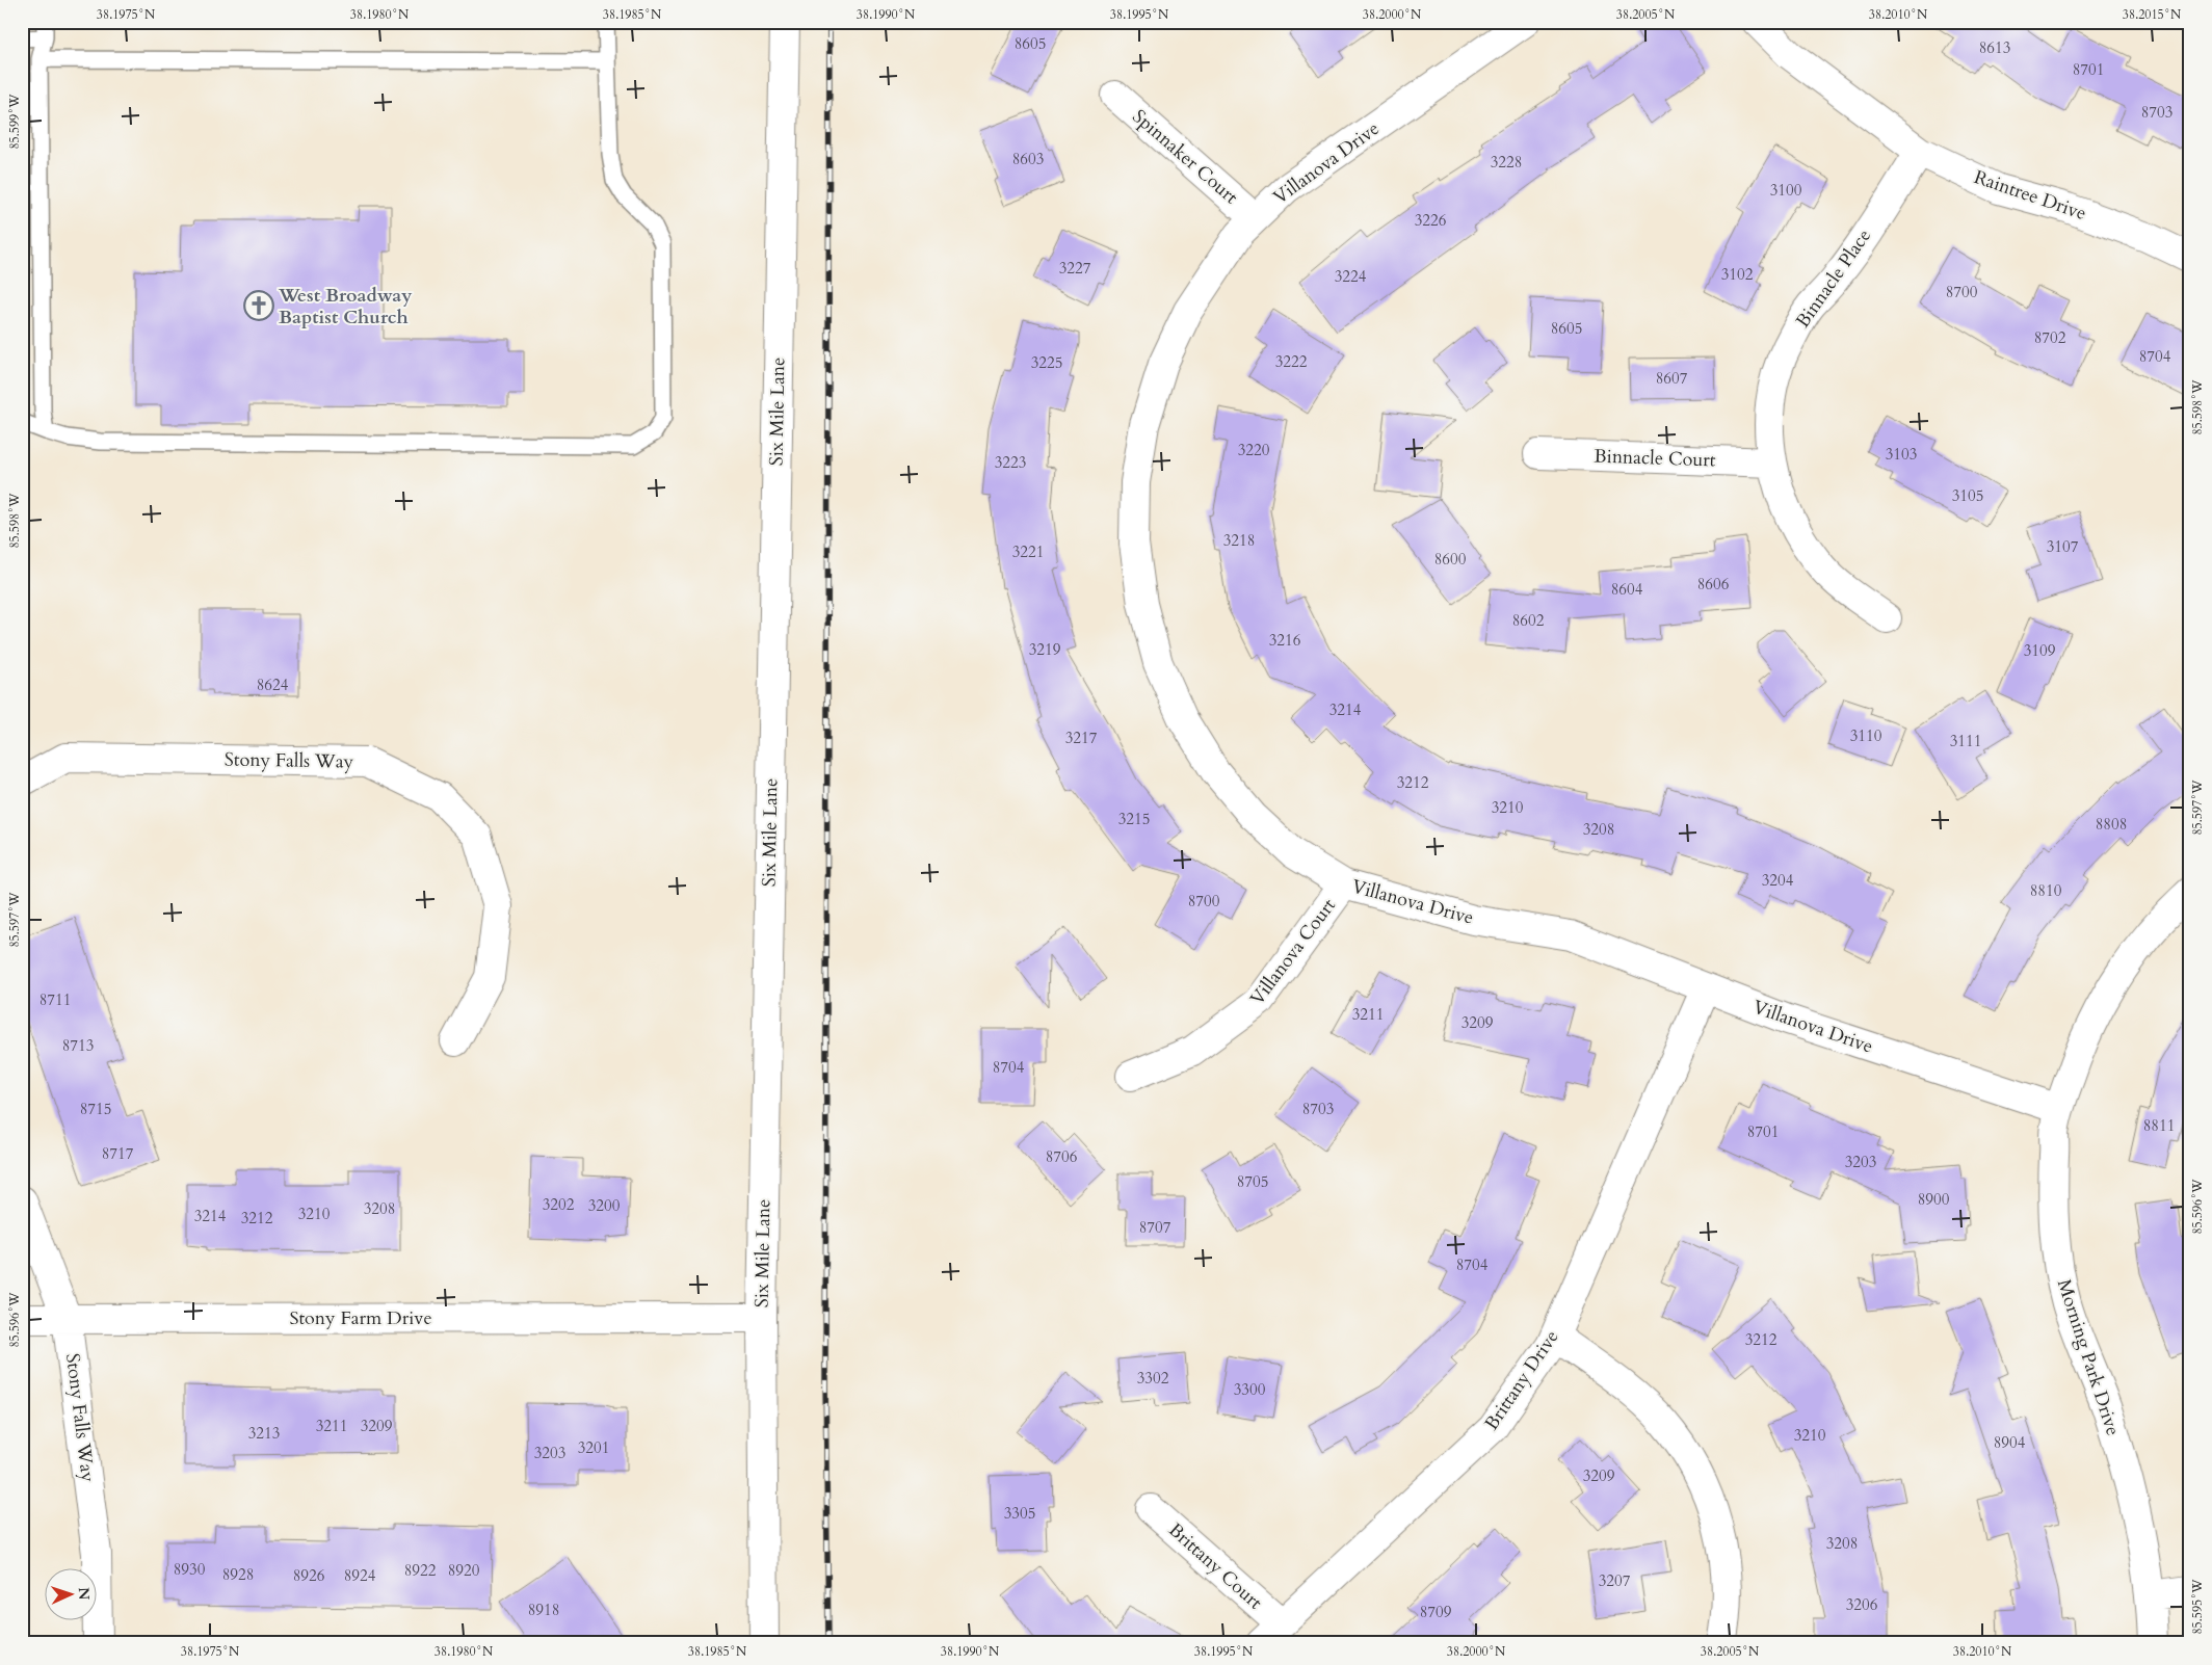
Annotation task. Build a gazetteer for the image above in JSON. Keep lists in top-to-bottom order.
{
  "streets": {
    "street": [
      "Spinnaker Court",
      "Villanova Drive",
      "Raintree Drive",
      "Binnacle Place",
      "Six Mile Lane",
      "Binnacle Court",
      "Stony Falls Way",
      "Villanova Court",
      "Stony Farm Drive",
      "Morning Park Drive",
      "Brittany Drive",
      "Brittany Court"
    ]
  },
  "crossings": [
    ["Spinnaker Court", "Villanova Drive"],
    ["Villanova Drive", "Villanova Court"],
    ["Villanova Drive", "Morning Park Drive"],
    ["Villanova Drive", "Brittany Drive"],
    ["Raintree Drive", "Binnacle Place"],
    ["Binnacle Place", "Binnacle Court"],
    ["Six Mile Lane", "Stony Farm Drive"],
    ["Stony Falls Way", "Stony Farm Drive"],
    ["Brittany Drive", "Brittany Court"]
  ],
  "places": {
    "church": ["West Broadway Baptist Church"]
  },
  "house_numbers": [
    "8605",
    "8613",
    "8701",
    "8703",
    "8603",
    "3228",
    "3100",
    "3226",
    "3227",
    "3102",
    "3224",
    "8700",
    "8605",
    "8702",
    "8704",
    "3222",
    "3225",
    "8607",
    "3220",
    "3103",
    "3223",
    "3105",
    "3218",
    "3107",
    "3221",
    "8600",
    "8606",
    "8604",
    "8602",
    "3216",
    "3219",
    "3109",
    "8624",
    "3214",
    "3110",
    "3217",
    "3111",
    "3212",
    "3210",
    "3215",
    "8808",
    "3208",
    "3204",
    "8810",
    "8700",
    "8711",
    "3211",
    "3209",
    "8713",
    "8704",
    "8715",
    "8703",
    "8811",
    "8701",
    "8717",
    "8706",
    "3203",
    "8705",
    "8900",
    "3202",
    "3200",
    "3208",
    "3210",
    "3214",
    "3212",
    "8707",
    "8704",
    "3212",
    "3302",
    "3300",
    "3211",
    "3209",
    "3213",
    "3210",
    "8904",
    "3201",
    "3203",
    "3209",
    "3305",
    "3208",
    "8930",
    "8922",
    "8920",
    "8928",
    "8926",
    "8924",
    "3207",
    "3206",
    "8918",
    "8709"
  ],
  "north": "right",
  "coordinates": [
    "38.1975°N",
    "38.1980°N",
    "38.1985°N",
    "38.1990°N",
    "38.1995°N",
    "38.2000°N",
    "38.2005°N",
    "38.2010°N",
    "38.2015°N",
    "85.599°W",
    "85.598°W",
    "85.597°W",
    "85.596°W",
    "85.595°W"
  ]
}
